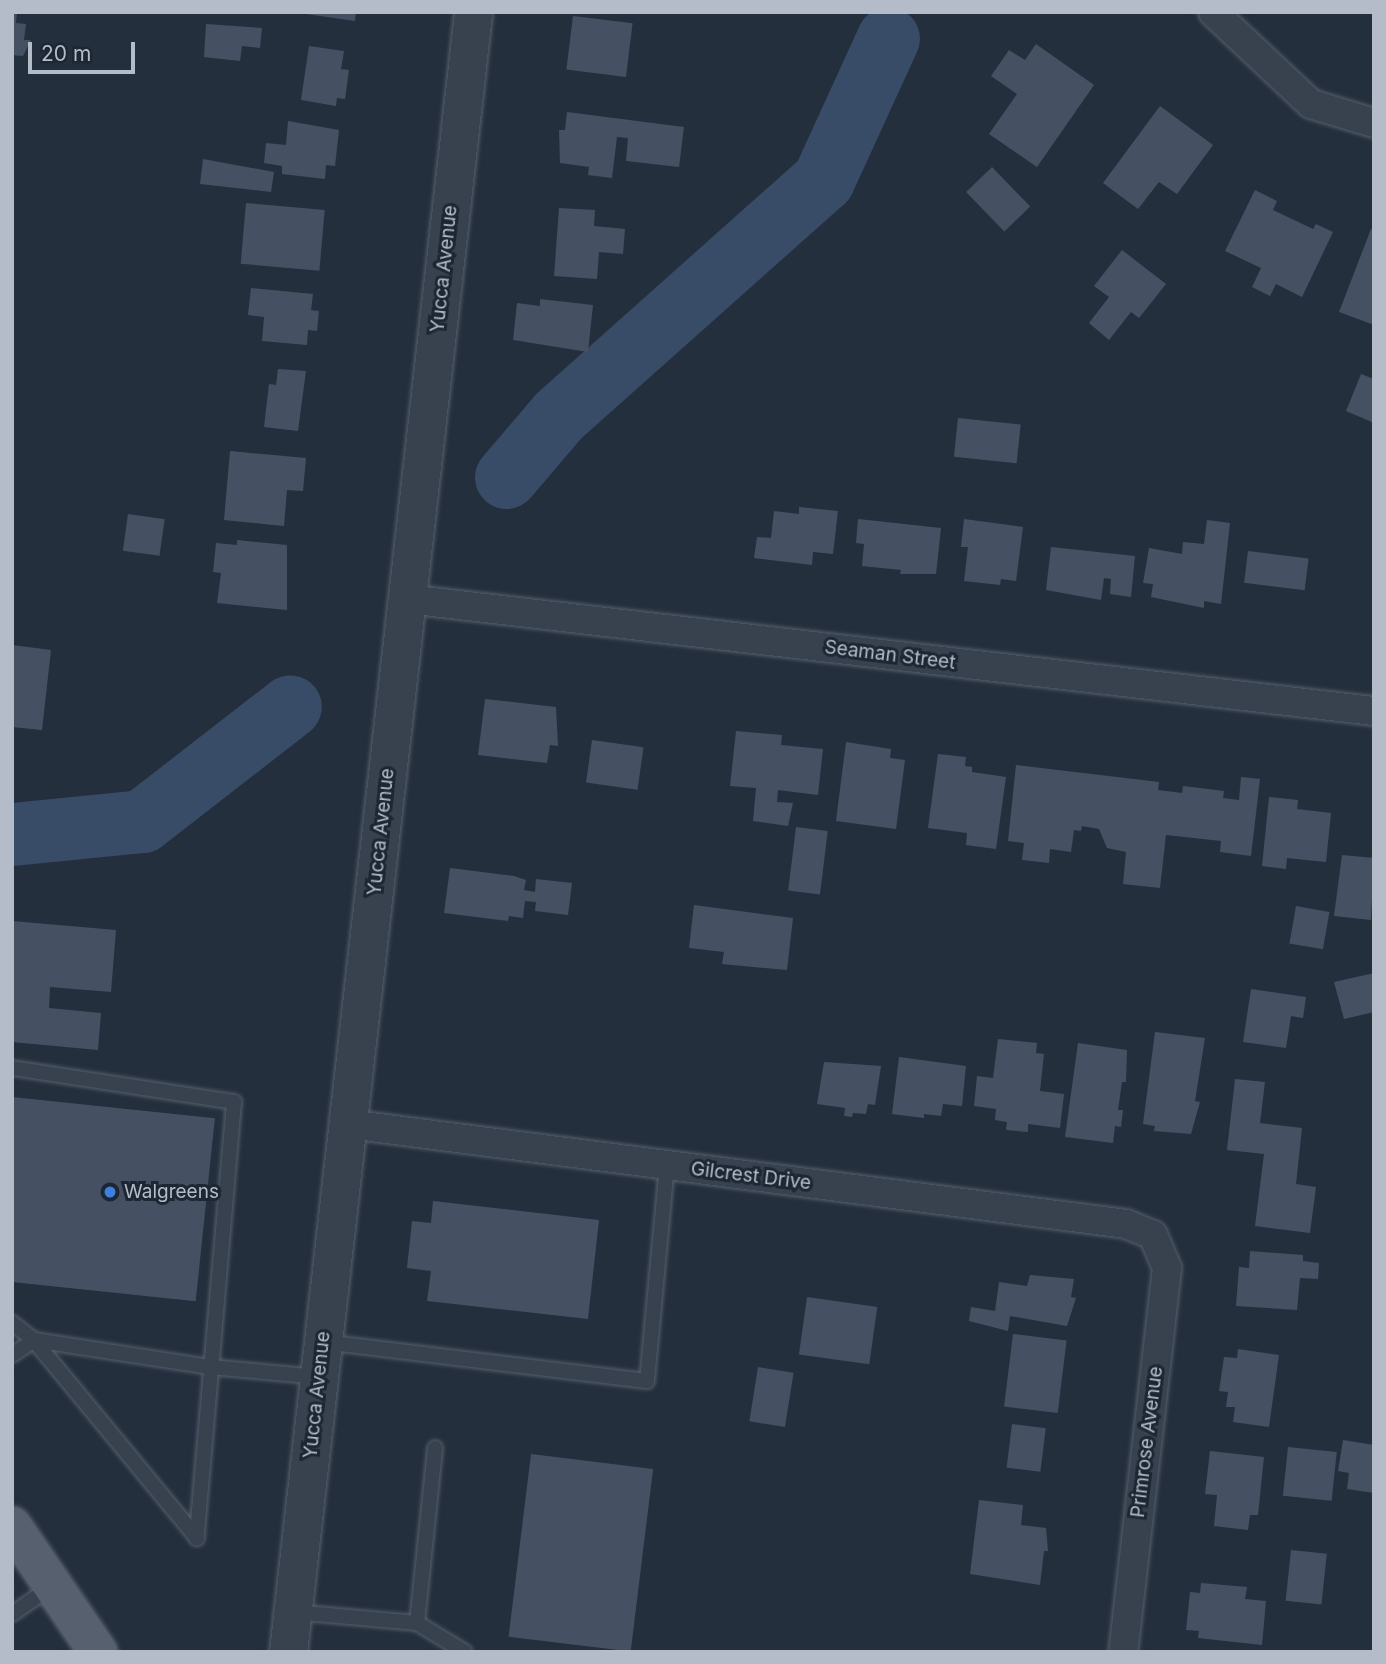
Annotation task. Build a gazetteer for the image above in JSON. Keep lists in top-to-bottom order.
{
  "streets": {
    "street": [
      "Yucca Avenue",
      "Seaman Street",
      "Gilcrest Drive",
      "Primrose Avenue"
    ]
  },
  "crossings": [
    ["Yucca Avenue", "Seaman Street"],
    ["Yucca Avenue", "Gilcrest Drive"],
    ["Gilcrest Drive", "Primrose Avenue"]
  ],
  "places": ["Walgreens"],
  "scale_bar": "20 m"
}
